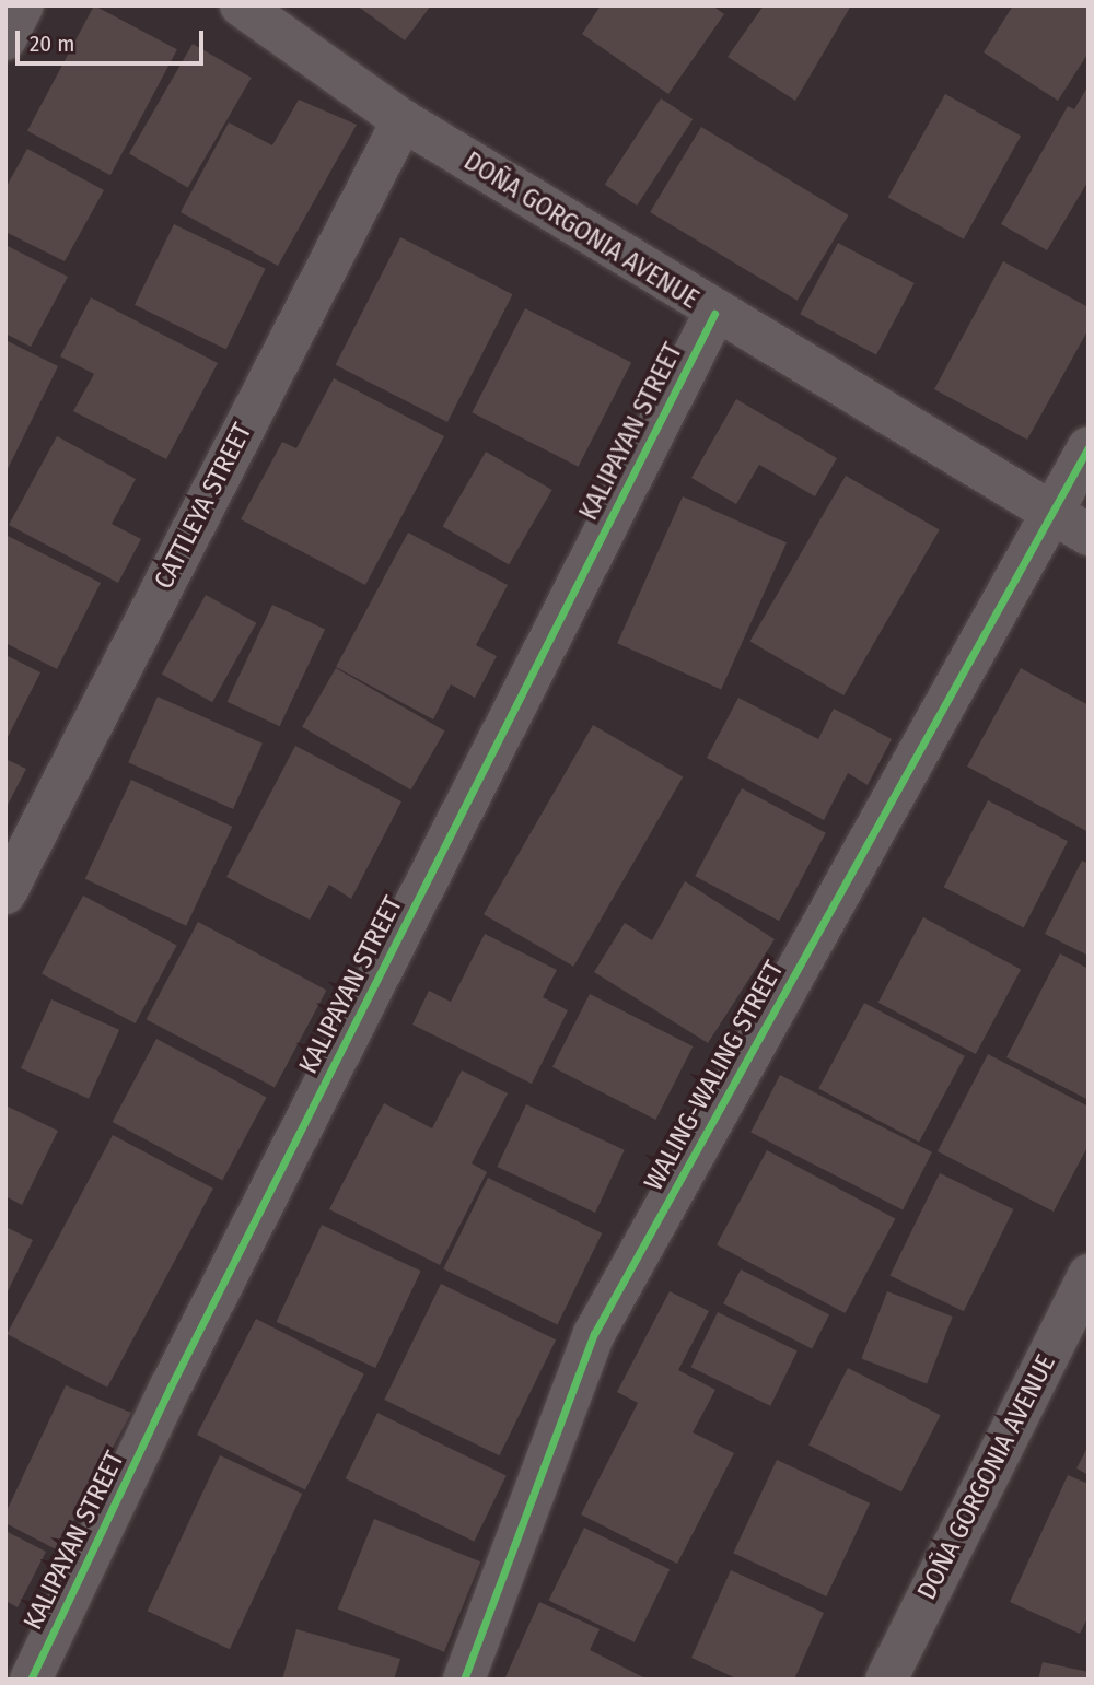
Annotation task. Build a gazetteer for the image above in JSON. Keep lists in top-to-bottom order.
{
  "streets": {
    "street": [
      "DOÑA GORGONIA AVENUE",
      "KALIPAYAN STREET",
      "CATTLEYA STREET",
      "WALING-WALING STREET"
    ]
  },
  "crossings": [
    ["DOÑA GORGONIA AVENUE", "KALIPAYAN STREET"],
    ["DOÑA GORGONIA AVENUE", "CATTLEYA STREET"],
    ["DOÑA GORGONIA AVENUE", "WALING-WALING STREET"]
  ],
  "scale_bar": "20 m"
}
